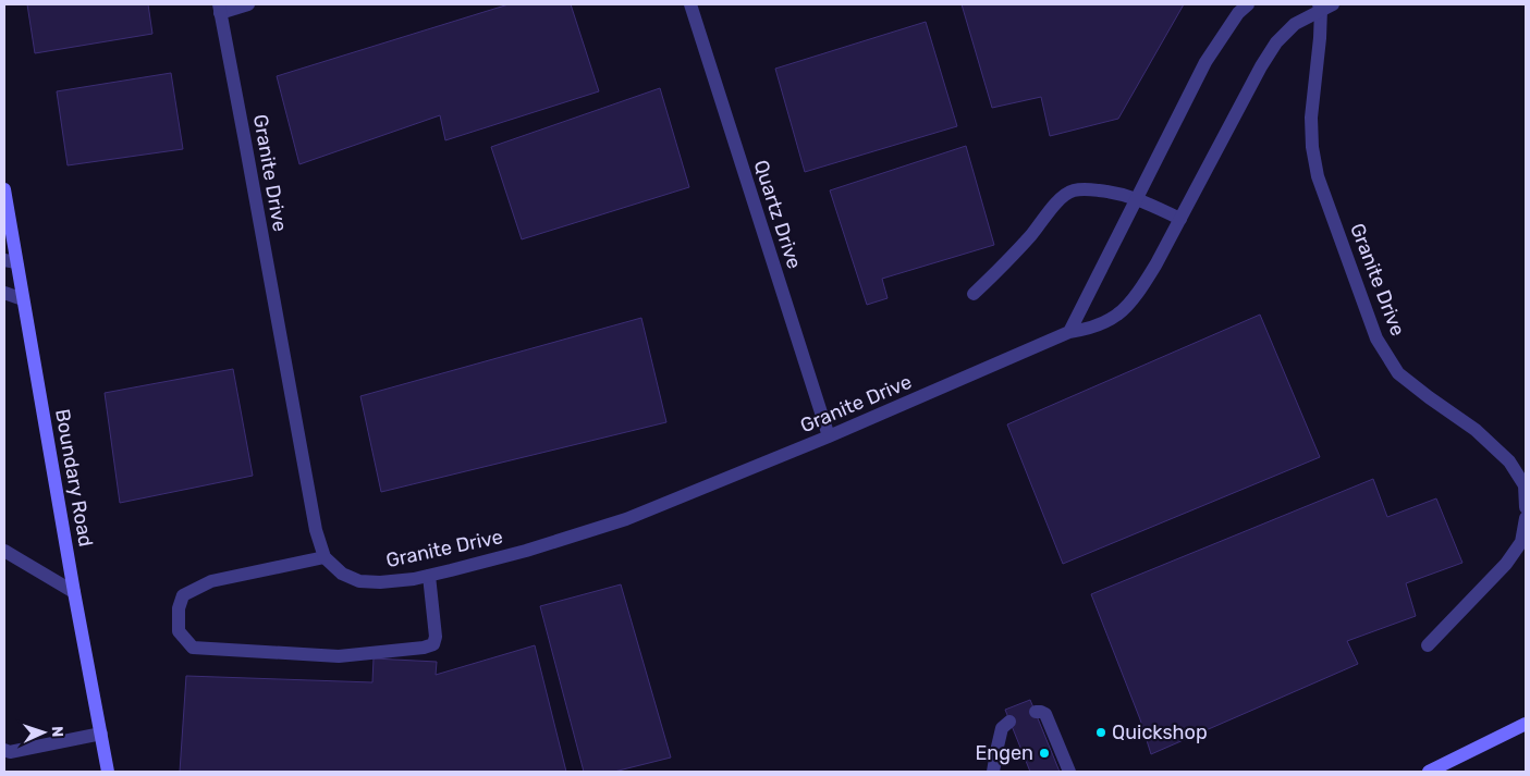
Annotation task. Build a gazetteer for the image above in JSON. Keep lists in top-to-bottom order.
{
  "streets": {
    "street": ["Granite Drive", "Quartz Drive", "Boundary Road"]
  },
  "crossings": [
    ["Granite Drive", "Quartz Drive"]
  ],
  "places": ["Quickshop", "Engen"],
  "north": "right"
}
